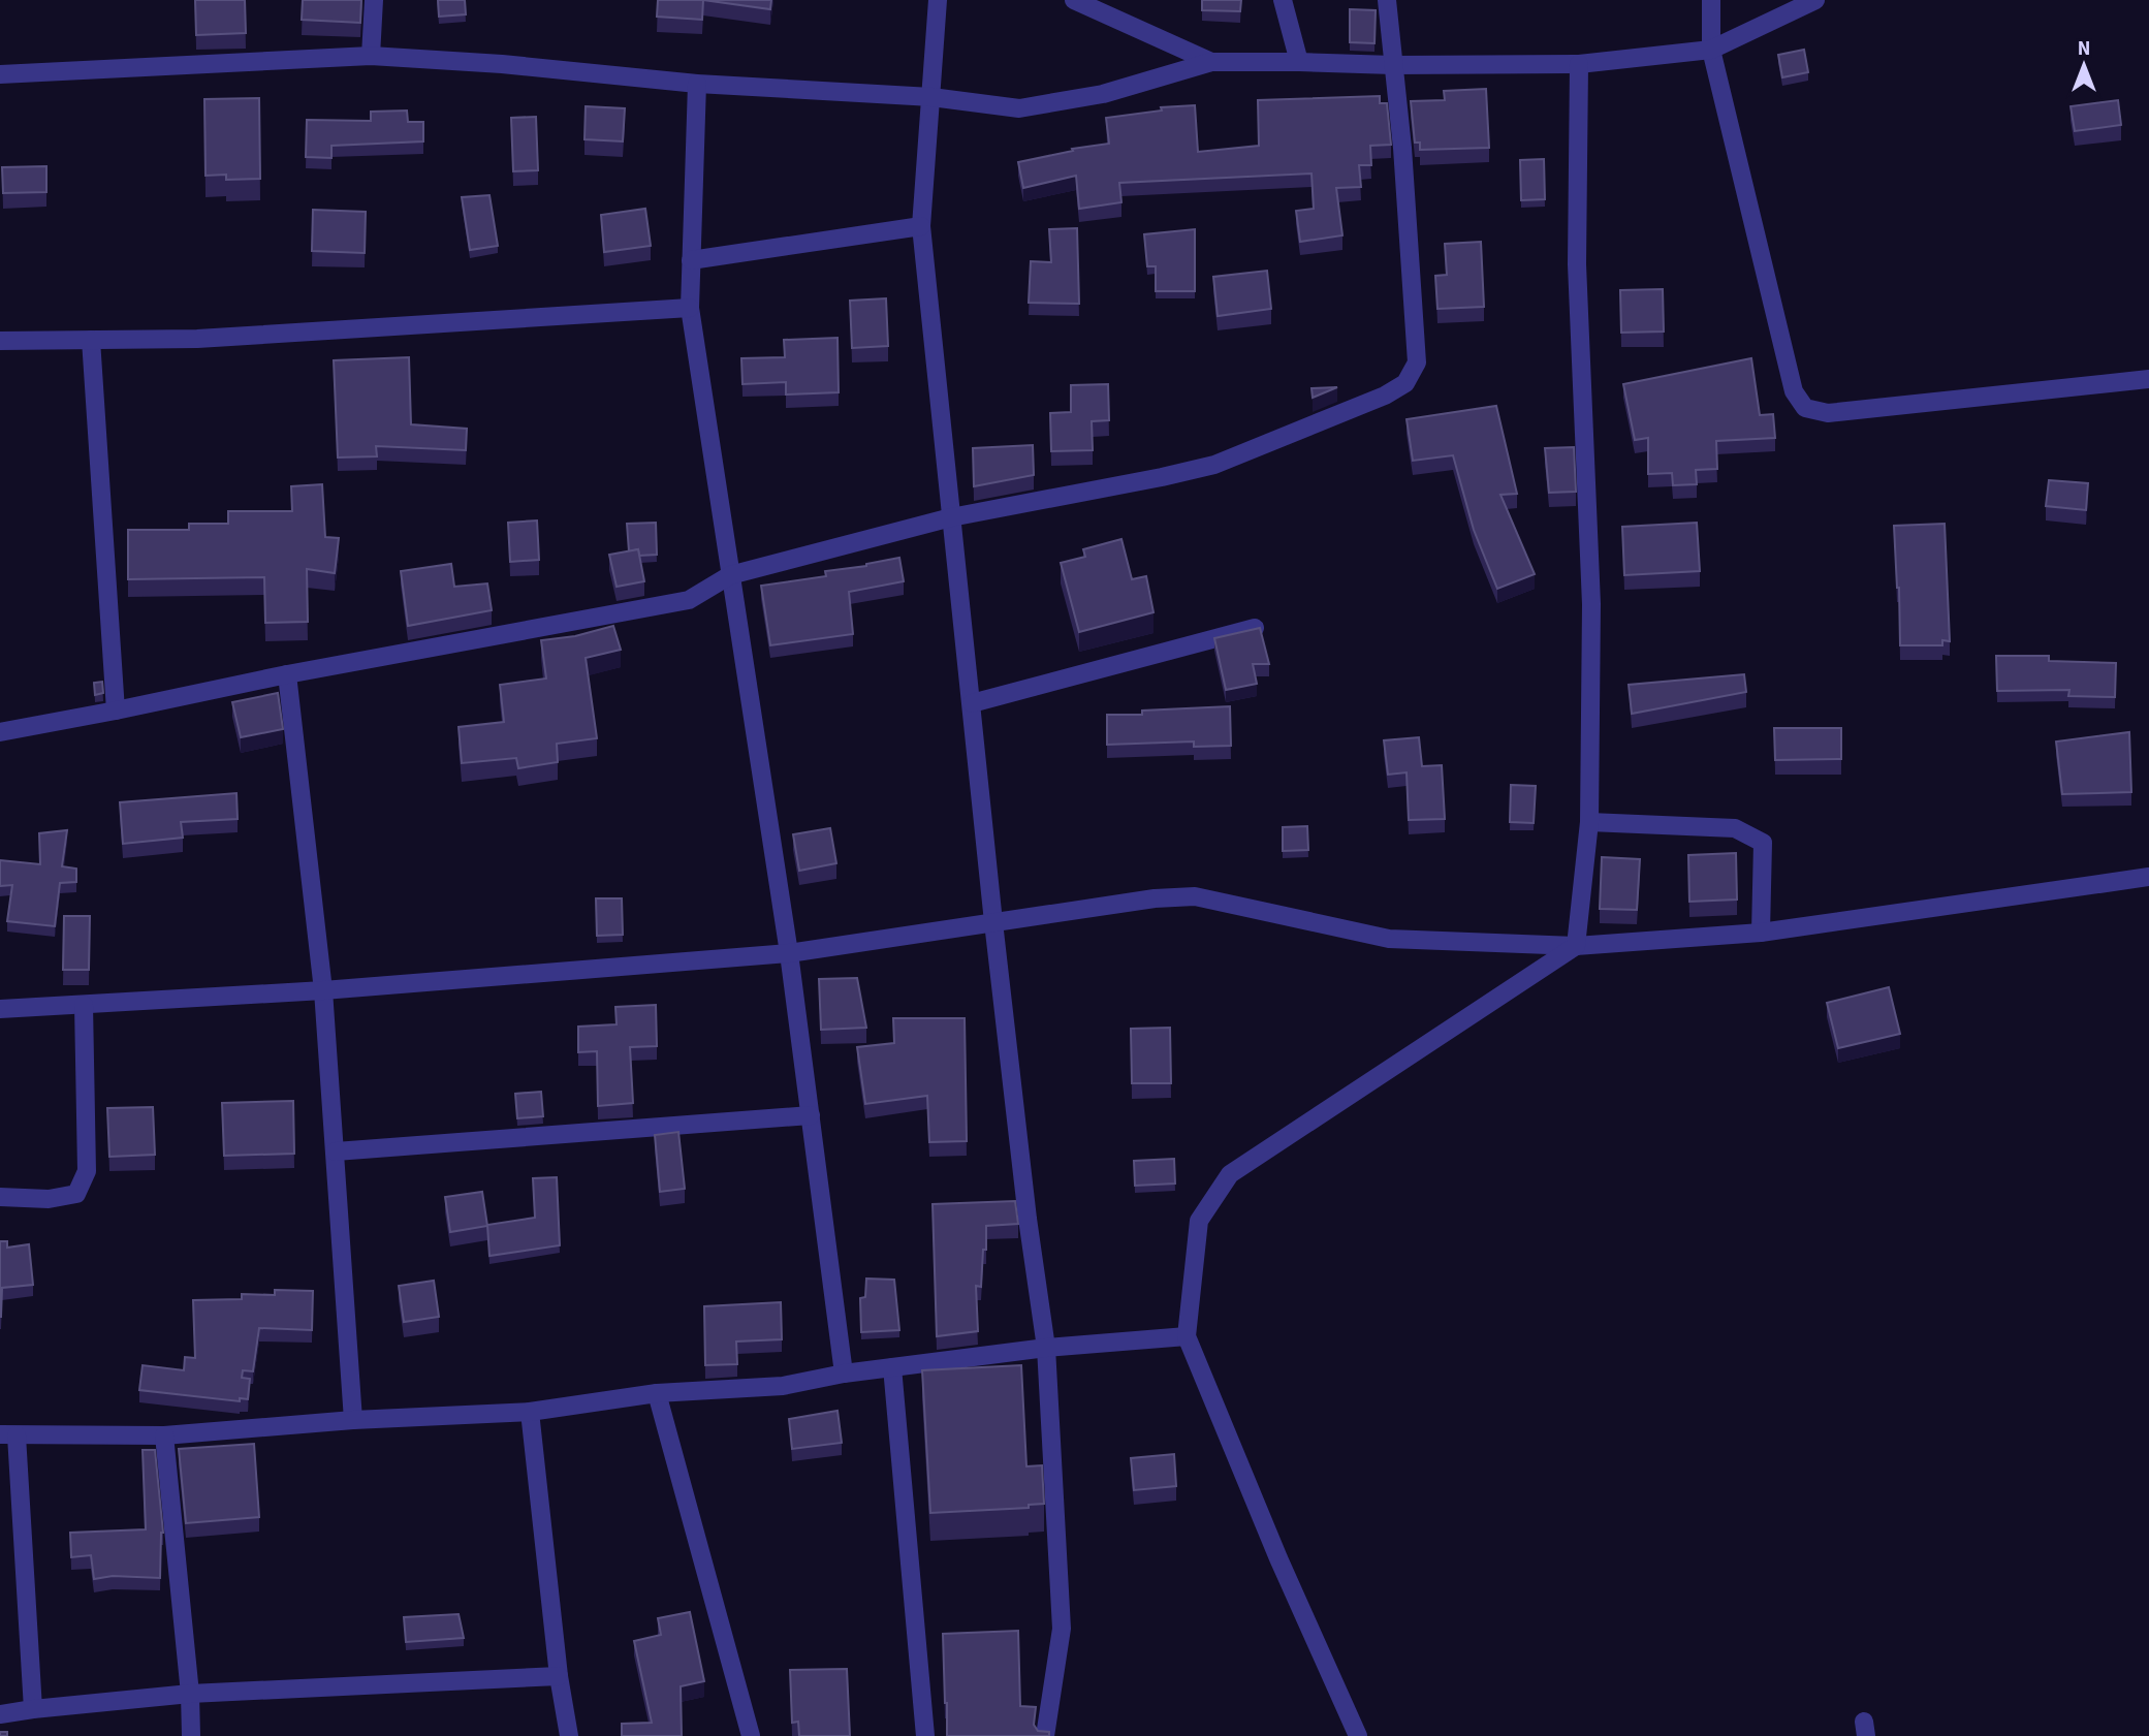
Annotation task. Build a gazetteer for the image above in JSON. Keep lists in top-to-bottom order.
{
  "north": "top"
}
